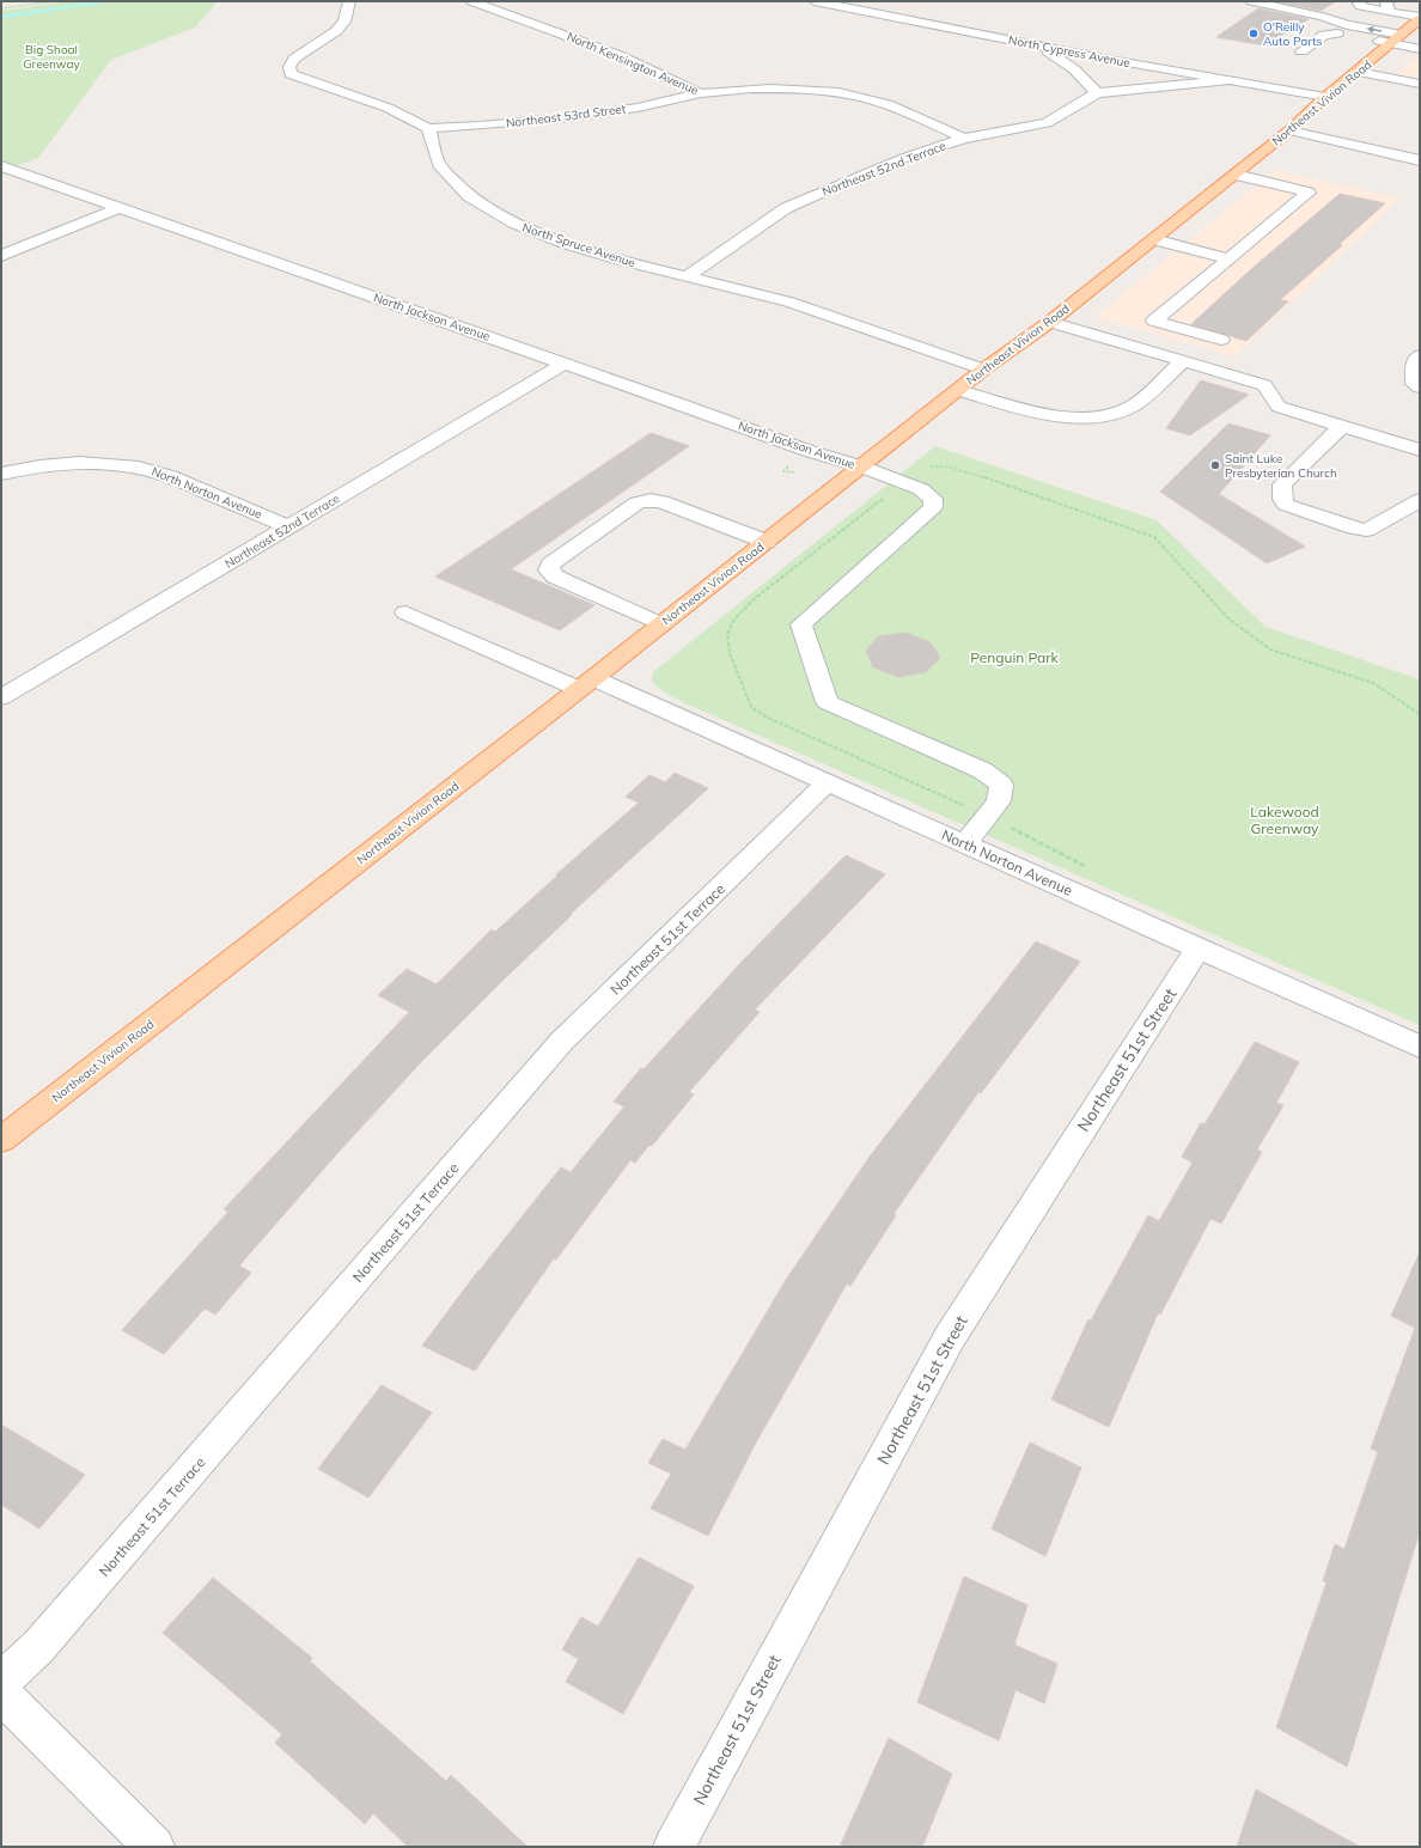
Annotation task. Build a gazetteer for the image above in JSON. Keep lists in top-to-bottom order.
{
  "streets": {
    "main road": ["Northeast Vivion Road"],
    "street": [
      "North Cypress Avenue",
      "North Kensington Avenue",
      "Northeast 53rd Street",
      "Northeast 52nd Terrace",
      "North Spruce Avenue",
      "North Jackson Avenue",
      "North Norton Avenue",
      "Northeast 51st Terrace",
      "Northeast 51st Street"
    ]
  },
  "crossings": [
    ["North Cypress Avenue", "Northeast Vivion Road"],
    ["North Cypress Avenue", "Northeast 52nd Terrace"],
    ["North Kensington Avenue", "Northeast 53rd Street"],
    ["North Kensington Avenue", "Northeast 52nd Terrace"],
    ["Northeast Vivion Road", "North Spruce Avenue"],
    ["Northeast Vivion Road", "North Jackson Avenue"],
    ["Northeast Vivion Road", "North Norton Avenue"],
    ["Northeast 53rd Street", "North Spruce Avenue"],
    ["Northeast 52nd Terrace", "North Spruce Avenue"],
    ["Northeast 52nd Terrace", "North Jackson Avenue"],
    ["Northeast 52nd Terrace", "North Norton Avenue"],
    ["North Jackson Avenue", "North Norton Avenue"],
    ["North Norton Avenue", "Northeast 51st Terrace"],
    ["North Norton Avenue", "Northeast 51st Street"]
  ],
  "parks": ["Big Shoal Greenway", "Penguin Park", "Lakewood Greenway"],
  "places": ["O'Reilly Auto Parts", "Saint Luke Presbyterian Church"]
}
